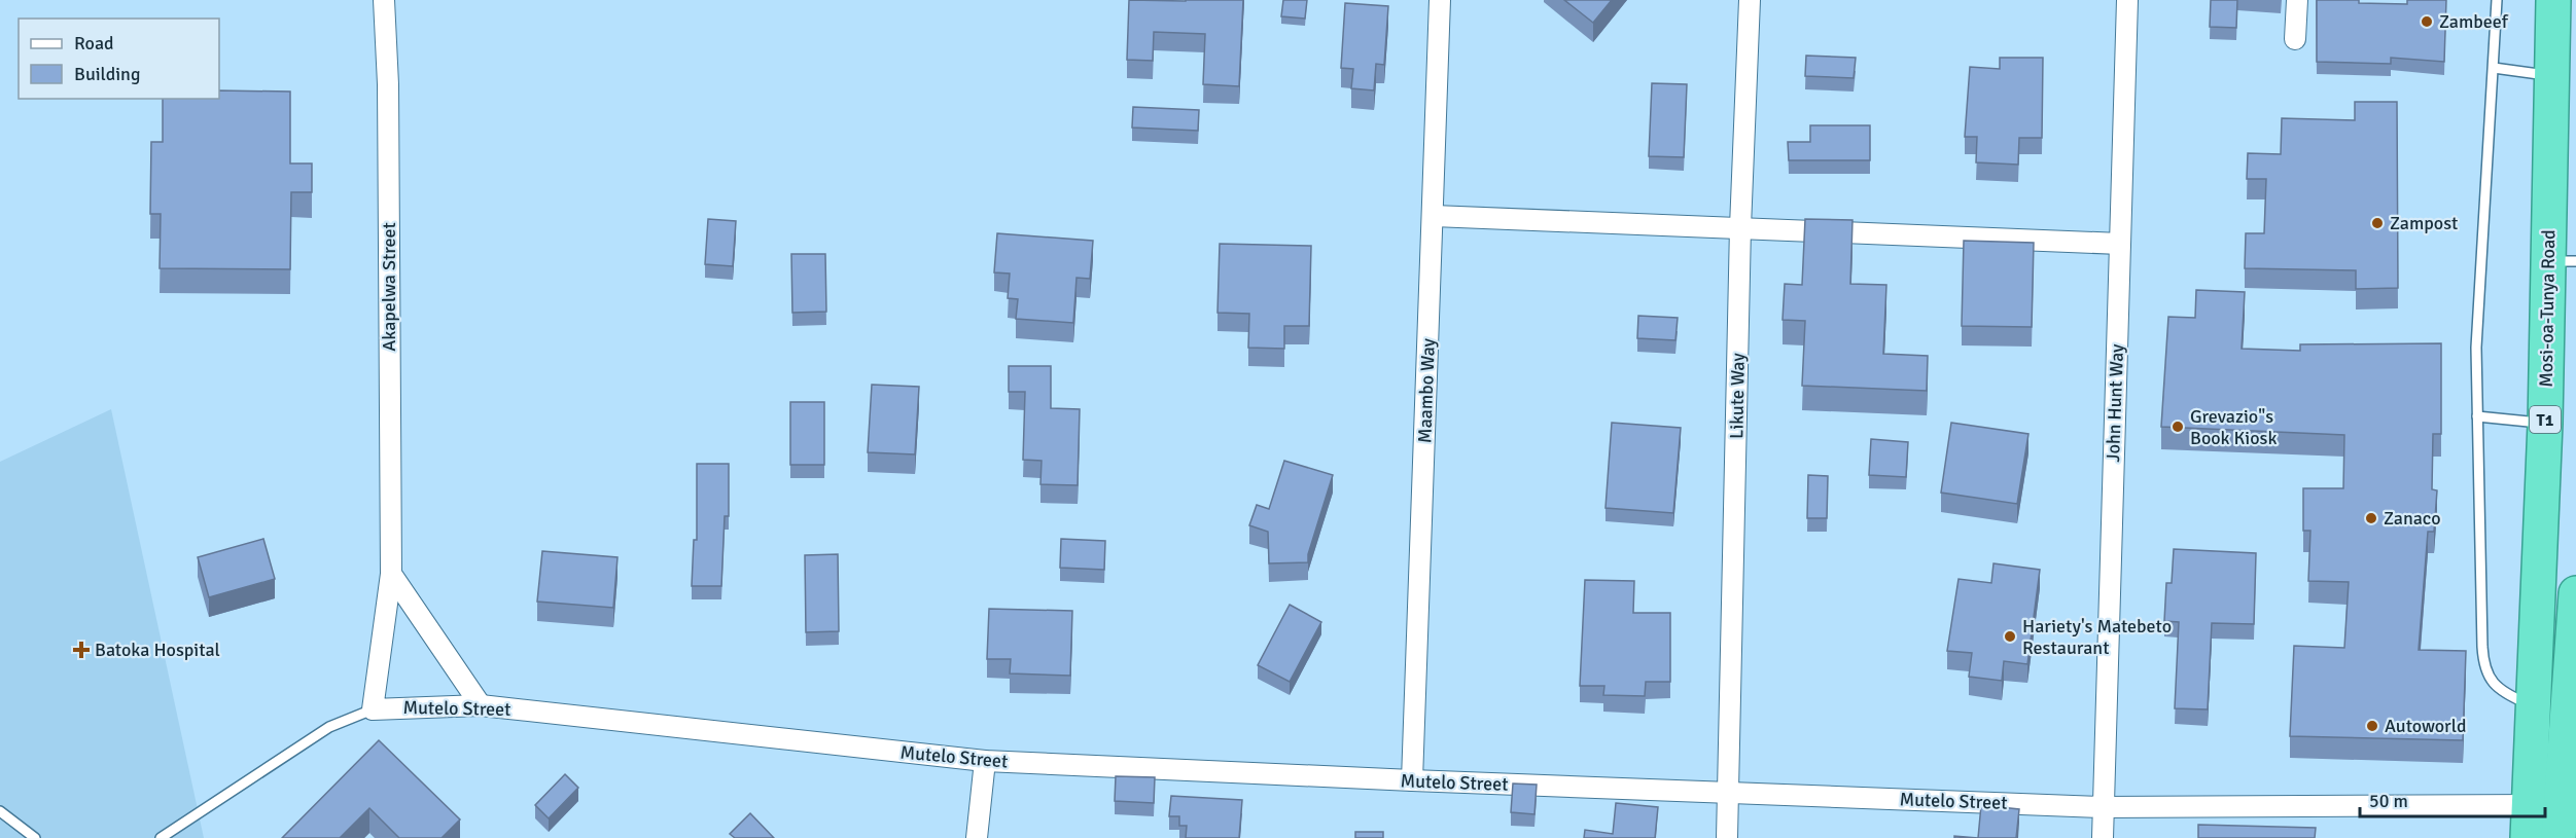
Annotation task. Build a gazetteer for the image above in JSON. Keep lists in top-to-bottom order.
{
  "streets": {
    "highway": ["Mosi-oa-Tunya Road", "T1"],
    "street": [
      "Akapelwa Street",
      "Maambo Way",
      "Likute Way",
      "John Hunt Way",
      "Mutelo Street"
    ]
  },
  "crossings": [
    ["Akapelwa Street", "Mutelo Street"],
    ["Mosi-oa-Tunya Road", "Mutelo Street"],
    ["Maambo Way", "Mutelo Street"],
    ["Likute Way", "Mutelo Street"],
    ["John Hunt Way", "Mutelo Street"]
  ],
  "places": {
    "other": [
      "Zambeef",
      "Zampost",
      "Grevazio\"s Book Kiosk",
      "Zanaco",
      "Hariety's Matebeto Restaurant",
      "Autoworld"
    ],
    "health": ["Batoka Hospital"]
  },
  "legend": ["Road", "Building"],
  "scale_bar": "50 m"
}
